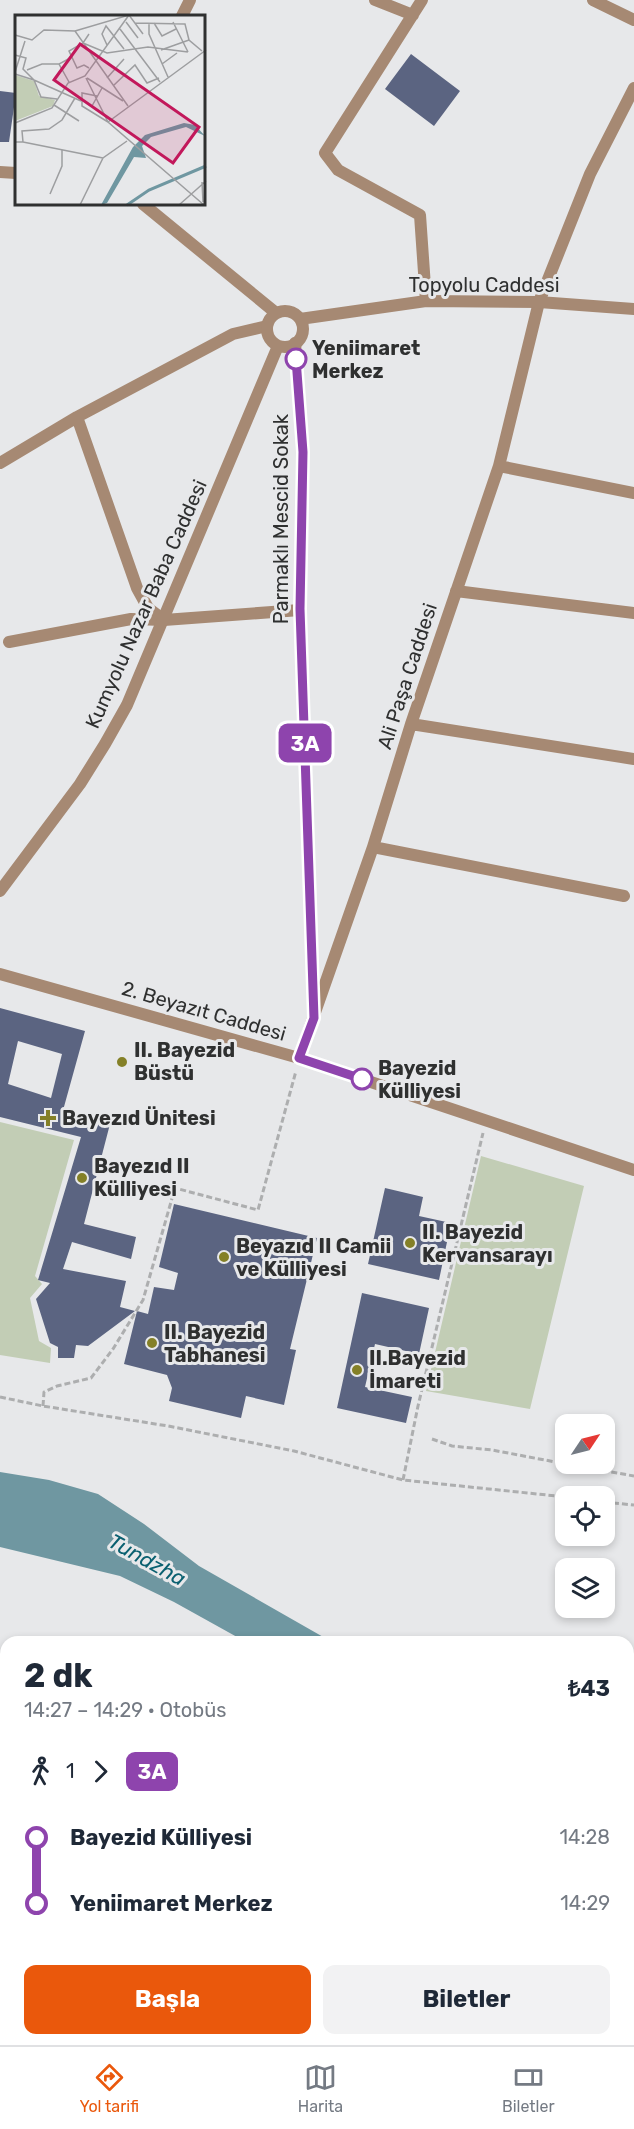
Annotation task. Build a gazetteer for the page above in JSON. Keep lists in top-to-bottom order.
{
  "streets": {
    "street": [
      "Topyolu Caddesi",
      "Parmaklı Mescid Sokak",
      "Kumyolu Nazar Baba Caddesi",
      "Ali Paşa Caddesi",
      "2. Beyazıt Caddesi"
    ]
  },
  "crossings": [
    ["Topyolu Caddesi", "Parmaklı Mescid Sokak"],
    ["Topyolu Caddesi", "Kumyolu Nazar Baba Caddesi"],
    ["Topyolu Caddesi", "Ali Paşa Caddesi"],
    ["Parmaklı Mescid Sokak", "Kumyolu Nazar Baba Caddesi"],
    ["Parmaklı Mescid Sokak", "Ali Paşa Caddesi"],
    ["Ali Paşa Caddesi", "2. Beyazıt Caddesi"]
  ],
  "water": ["Tundzha"],
  "places": {
    "other": [
      "Yeniimaret Merkez",
      "II. Bayezid Büstü",
      "Bayezid Külliyesi",
      "Bayezıd II Külliyesi",
      "II. Bayezid Kervansarayı",
      "Beyazıd II Camii ve Külliyesi",
      "II. Bayezid Tabhanesi",
      "II.Bayezid İmareti"
    ],
    "health": ["Bayezıd Ünitesi"]
  },
  "lines": ["bus line 3A"],
  "north": "top right",
  "page": {
    "on_map": "3A",
    "heading": ["2 dk", "14:27 – 14:29 · Otobüs", "₺43"],
    "legs": ["1", "3A"],
    "list": [
      {
        "name": "Bayezid Külliyesi",
        "value": "14:28"
      },
      {
        "name": "Yeniimaret Merkez",
        "value": "14:29"
      }
    ],
    "buttons": ["Başla", "Biletler"],
    "tabs": ["Yol tarifi", "Harita", "Biletler"]
  }
}
